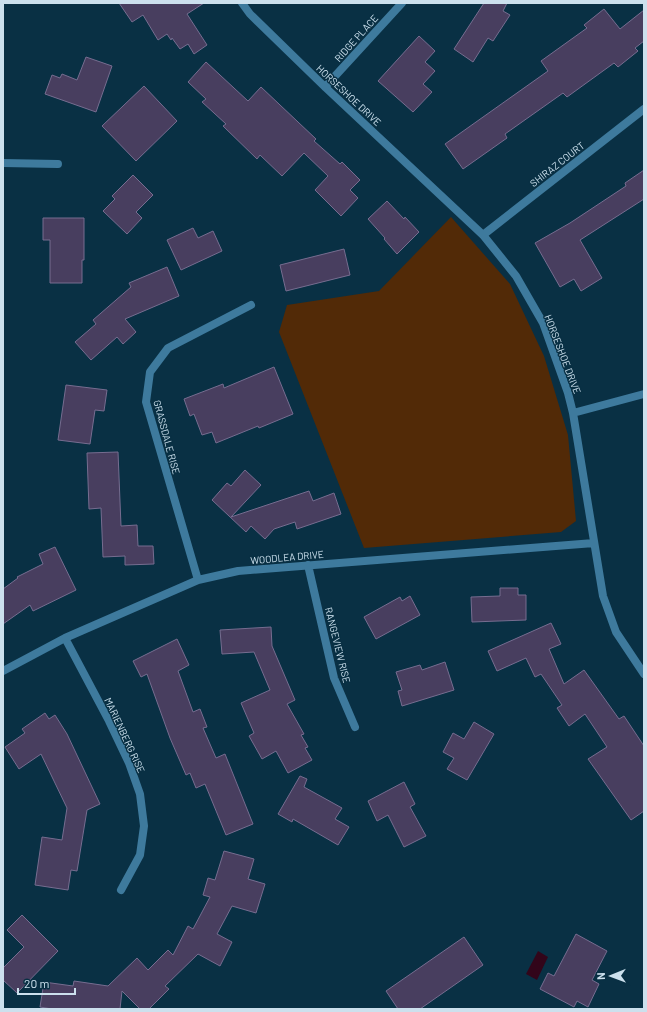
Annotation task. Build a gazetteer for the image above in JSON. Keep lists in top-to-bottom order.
{
  "streets": {
    "street": [
      "RIDGE PLACE",
      "HORSESHOE DRIVE",
      "SHIRAZ COURT",
      "GRASSDALE RISE",
      "WOODLEA DRIVE",
      "RANGEVIEW RISE",
      "MARIENBERG RISE"
    ]
  },
  "crossings": [
    ["RIDGE PLACE", "HORSESHOE DRIVE"],
    ["HORSESHOE DRIVE", "SHIRAZ COURT"],
    ["HORSESHOE DRIVE", "WOODLEA DRIVE"],
    ["GRASSDALE RISE", "WOODLEA DRIVE"],
    ["WOODLEA DRIVE", "RANGEVIEW RISE"],
    ["WOODLEA DRIVE", "MARIENBERG RISE"]
  ],
  "scale_bar": "20 m",
  "north": "left"
}
